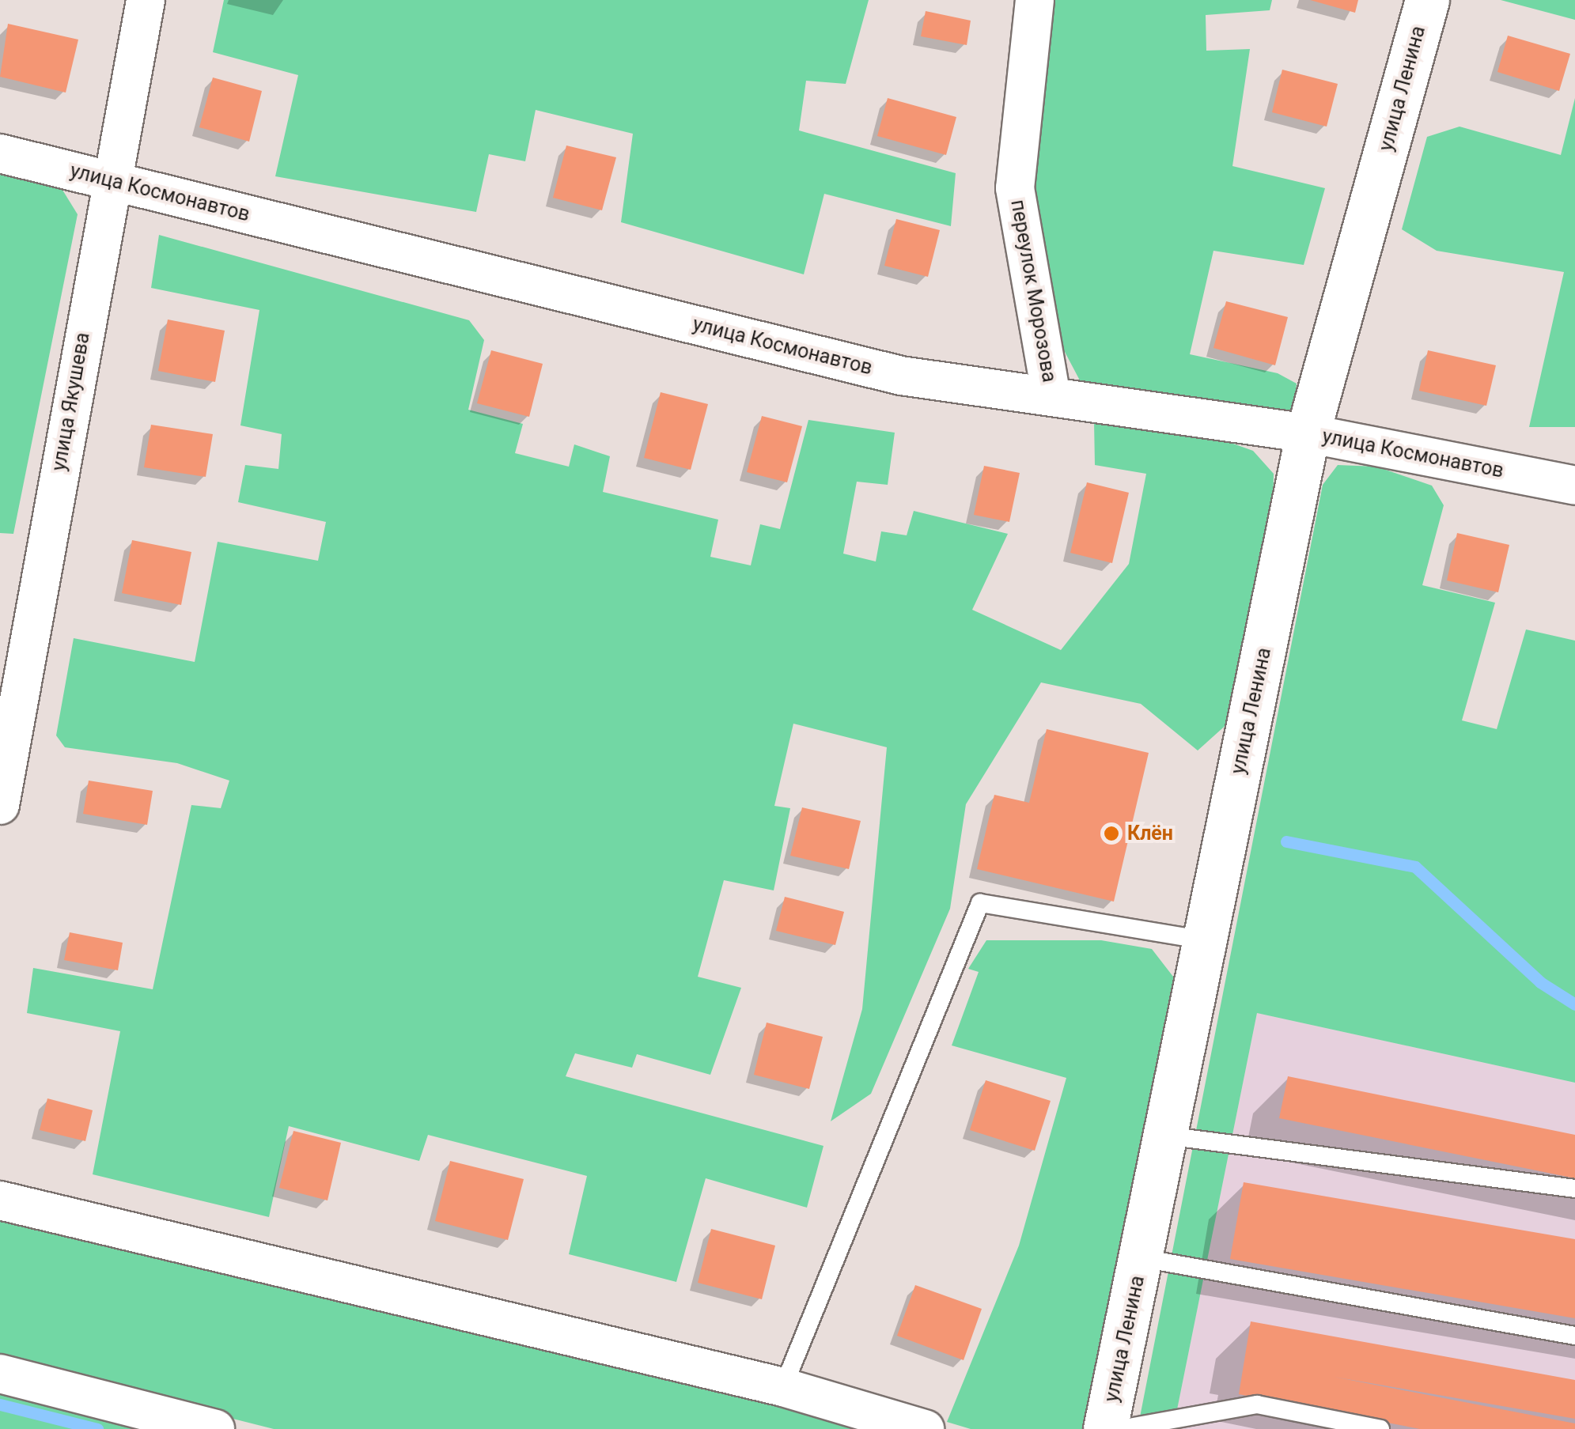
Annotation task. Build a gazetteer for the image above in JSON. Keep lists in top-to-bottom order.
{
  "streets": {
    "street": [
      "улица Ленина",
      "улица Космонавтов",
      "переулок Морозова",
      "улица Якушева"
    ]
  },
  "crossings": [
    ["улица Ленина", "улица Космонавтов"],
    ["улица Космонавтов", "переулок Морозова"],
    ["улица Космонавтов", "улица Якушева"]
  ],
  "places": ["Клён"]
}
